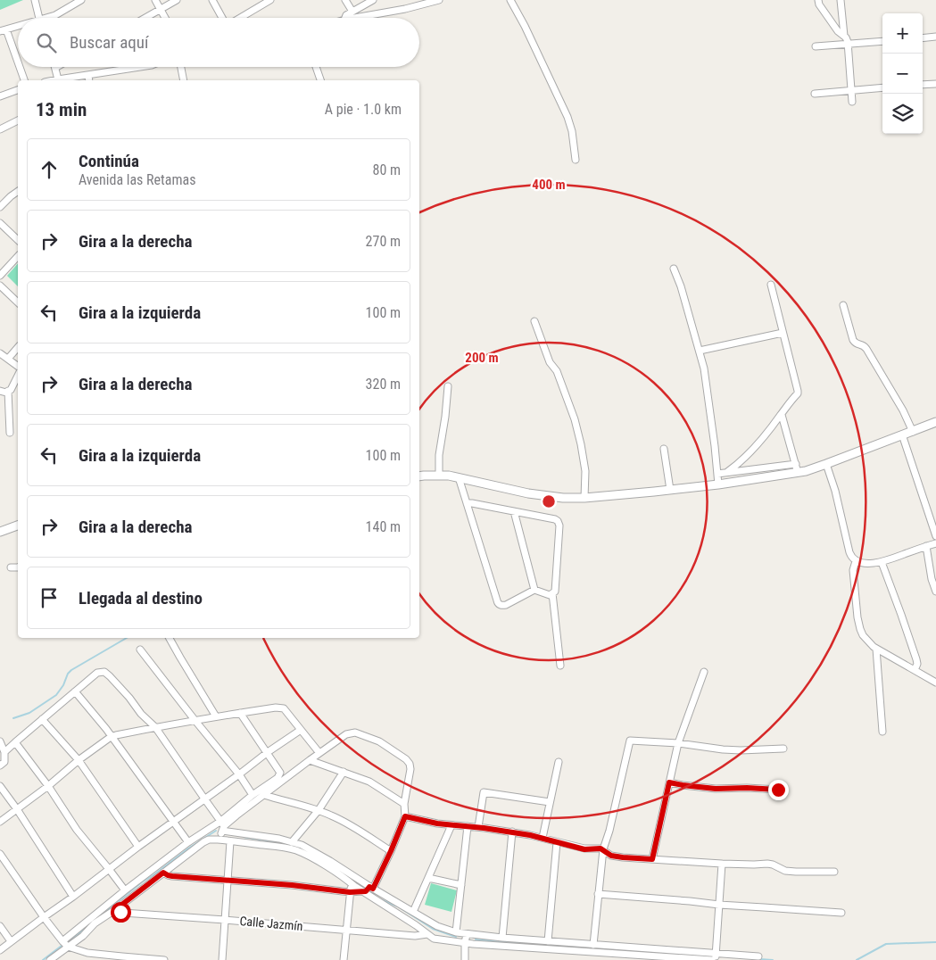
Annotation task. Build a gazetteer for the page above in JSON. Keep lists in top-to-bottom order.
{
  "streets": {
    "street": ["Calle Jazmín"]
  },
  "page": {
    "map_buttons": ["+", "−"],
    "search": "Buscar aquí",
    "heading": ["13 min", "A pie · 1.0 km"],
    "list": [
      ["Continúa", "Avenida las Retamas", "80 m"],
      ["Gira a la derecha", "270 m"],
      ["Gira a la izquierda", "100 m"],
      ["Gira a la derecha", "320 m"],
      ["Gira a la izquierda", "100 m"],
      ["Gira a la derecha", "140 m"],
      "Llegada al destino"
    ]
  },
  "rings": ["400 m", "200 m"]
}
